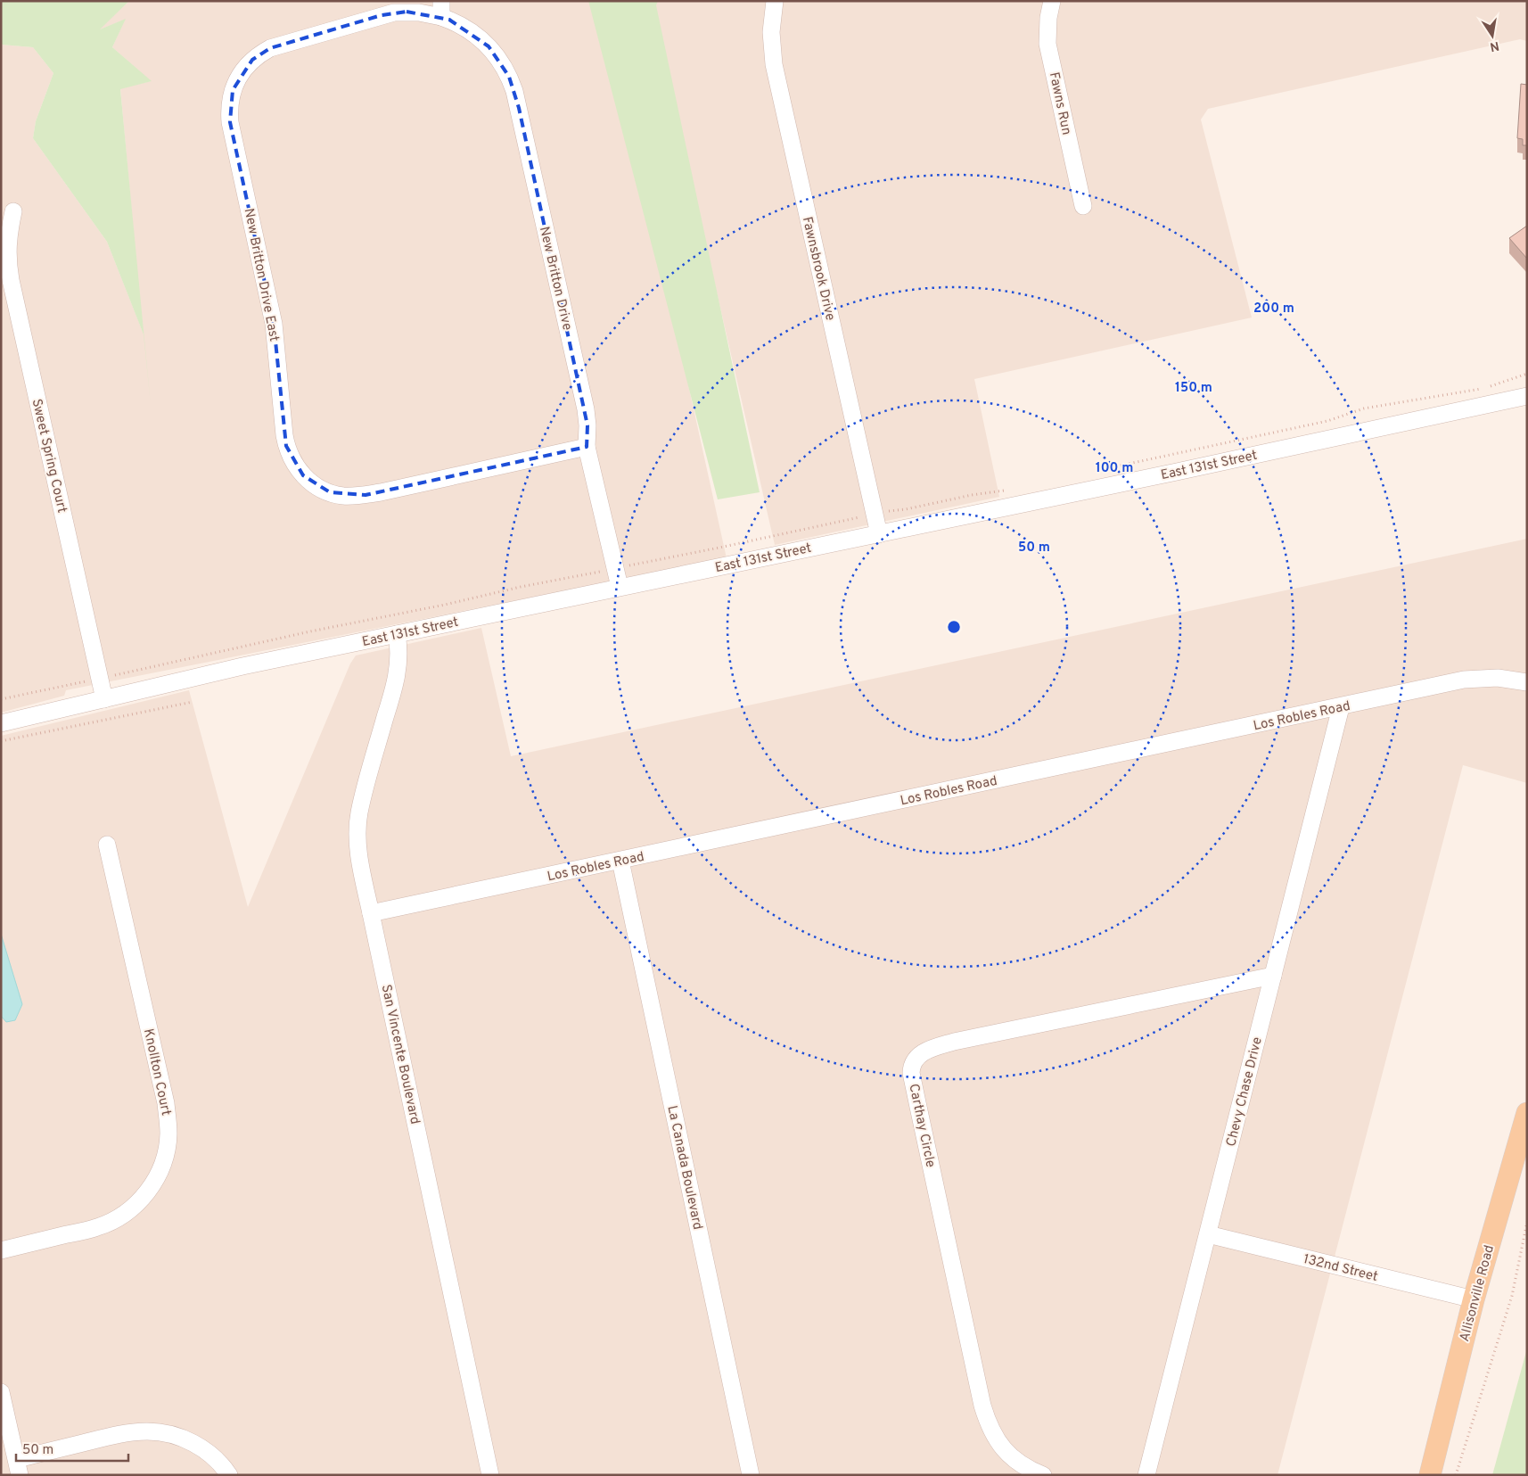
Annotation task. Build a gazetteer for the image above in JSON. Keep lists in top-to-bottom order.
{
  "streets": {
    "main road": ["Allisonville Road"],
    "street": [
      "Fawns Run",
      "Fawnsbrook Drive",
      "New Britton Drive East",
      "New Britton Drive",
      "Sweet Spring Court",
      "East 131st Street",
      "Los Robles Road",
      "San Vincente Boulevard",
      "Knollton Court",
      "Chevy Chase Drive",
      "Carthay Circle",
      "La Canada Boulevard",
      "132nd Street"
    ]
  },
  "crossings": [
    ["Fawnsbrook Drive", "East 131st Street"],
    ["New Britton Drive East", "New Britton Drive"],
    ["New Britton Drive", "East 131st Street"],
    ["Sweet Spring Court", "East 131st Street"],
    ["East 131st Street", "San Vincente Boulevard"],
    ["Los Robles Road", "San Vincente Boulevard"],
    ["Los Robles Road", "Chevy Chase Drive"],
    ["Los Robles Road", "La Canada Boulevard"],
    ["Chevy Chase Drive", "Carthay Circle"],
    ["Chevy Chase Drive", "132nd Street"],
    ["132nd Street", "Allisonville Road"]
  ],
  "scale_bar": "50 m",
  "north": "bottom",
  "rings": [
    "200 m",
    "150 m",
    "100 m",
    "50 m"
  ]
}
